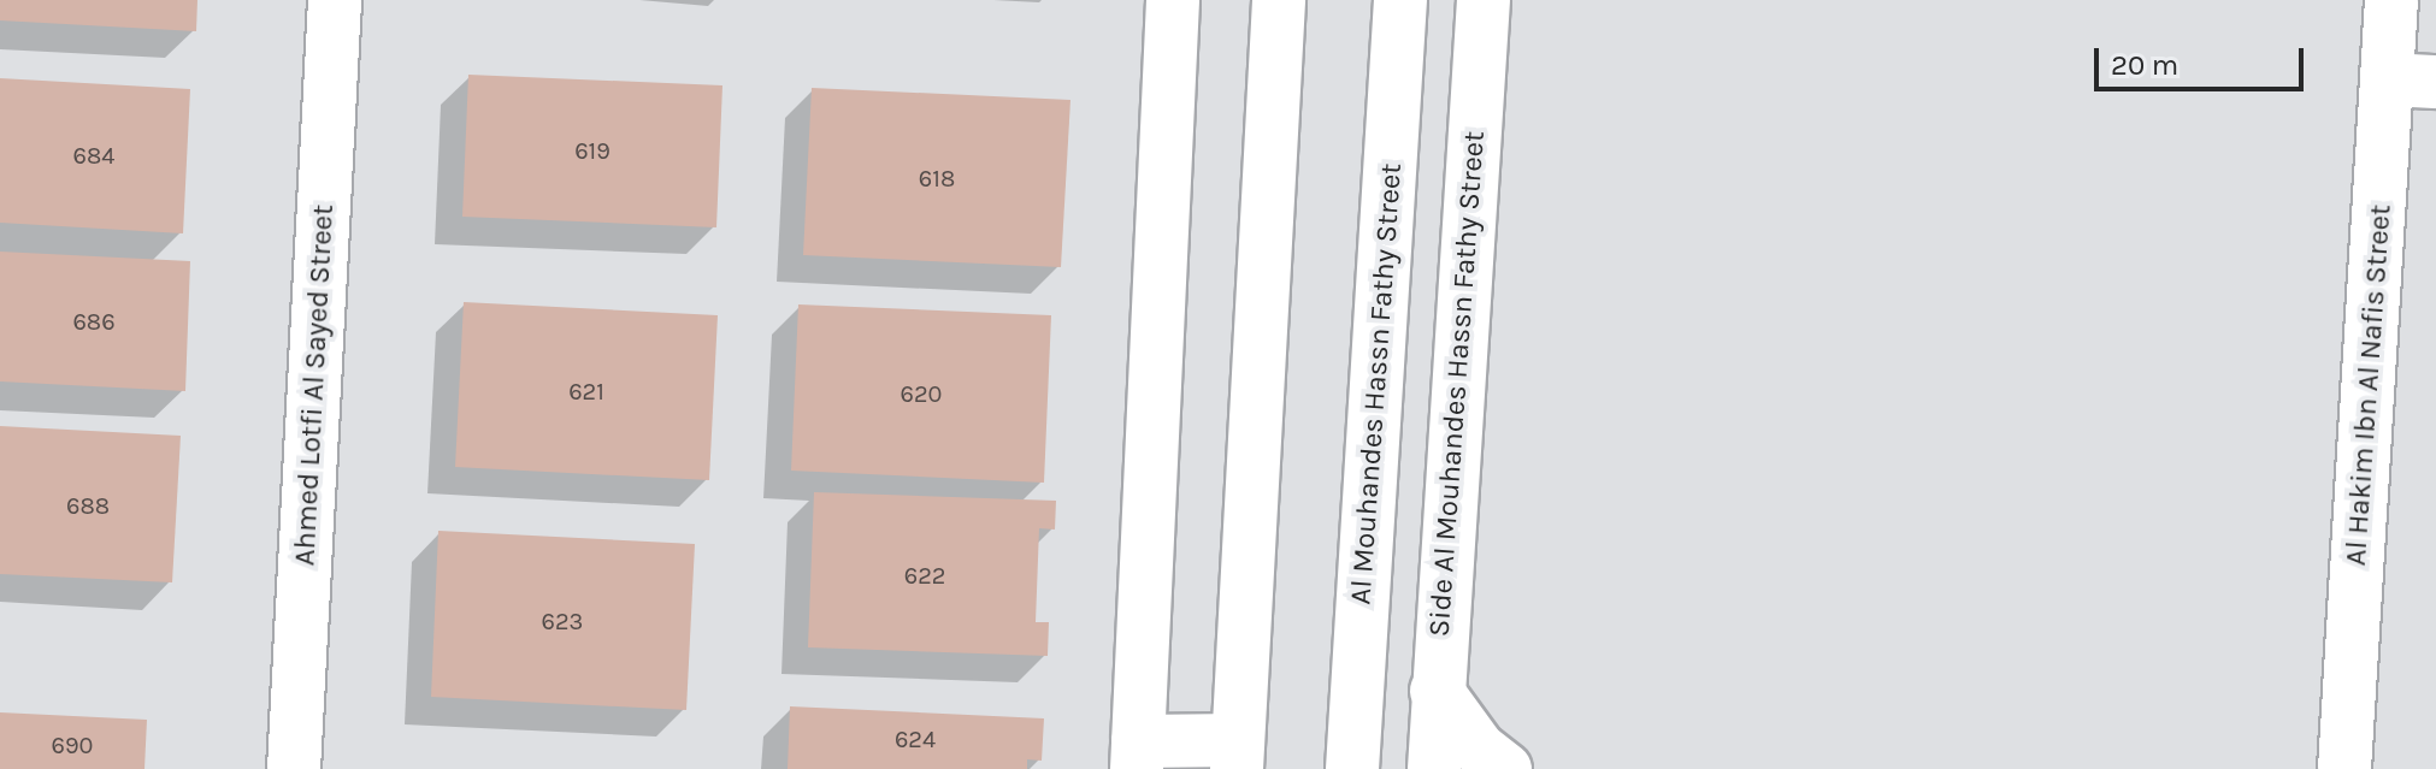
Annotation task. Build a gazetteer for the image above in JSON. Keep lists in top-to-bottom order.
{
  "streets": {
    "street": [
      "Al Mouhandes Hassn Fathy Street",
      "Side Al Mouhandes Hassn Fathy Street",
      "Ahmed Lotfi Al Sayed Street",
      "Al Hakim Ibn Al Nafis Street"
    ]
  },
  "house_numbers": [
    "619",
    "684",
    "618",
    "686",
    "621",
    "620",
    "688",
    "622",
    "623",
    "624",
    "690"
  ],
  "scale_bar": "20 m"
}
